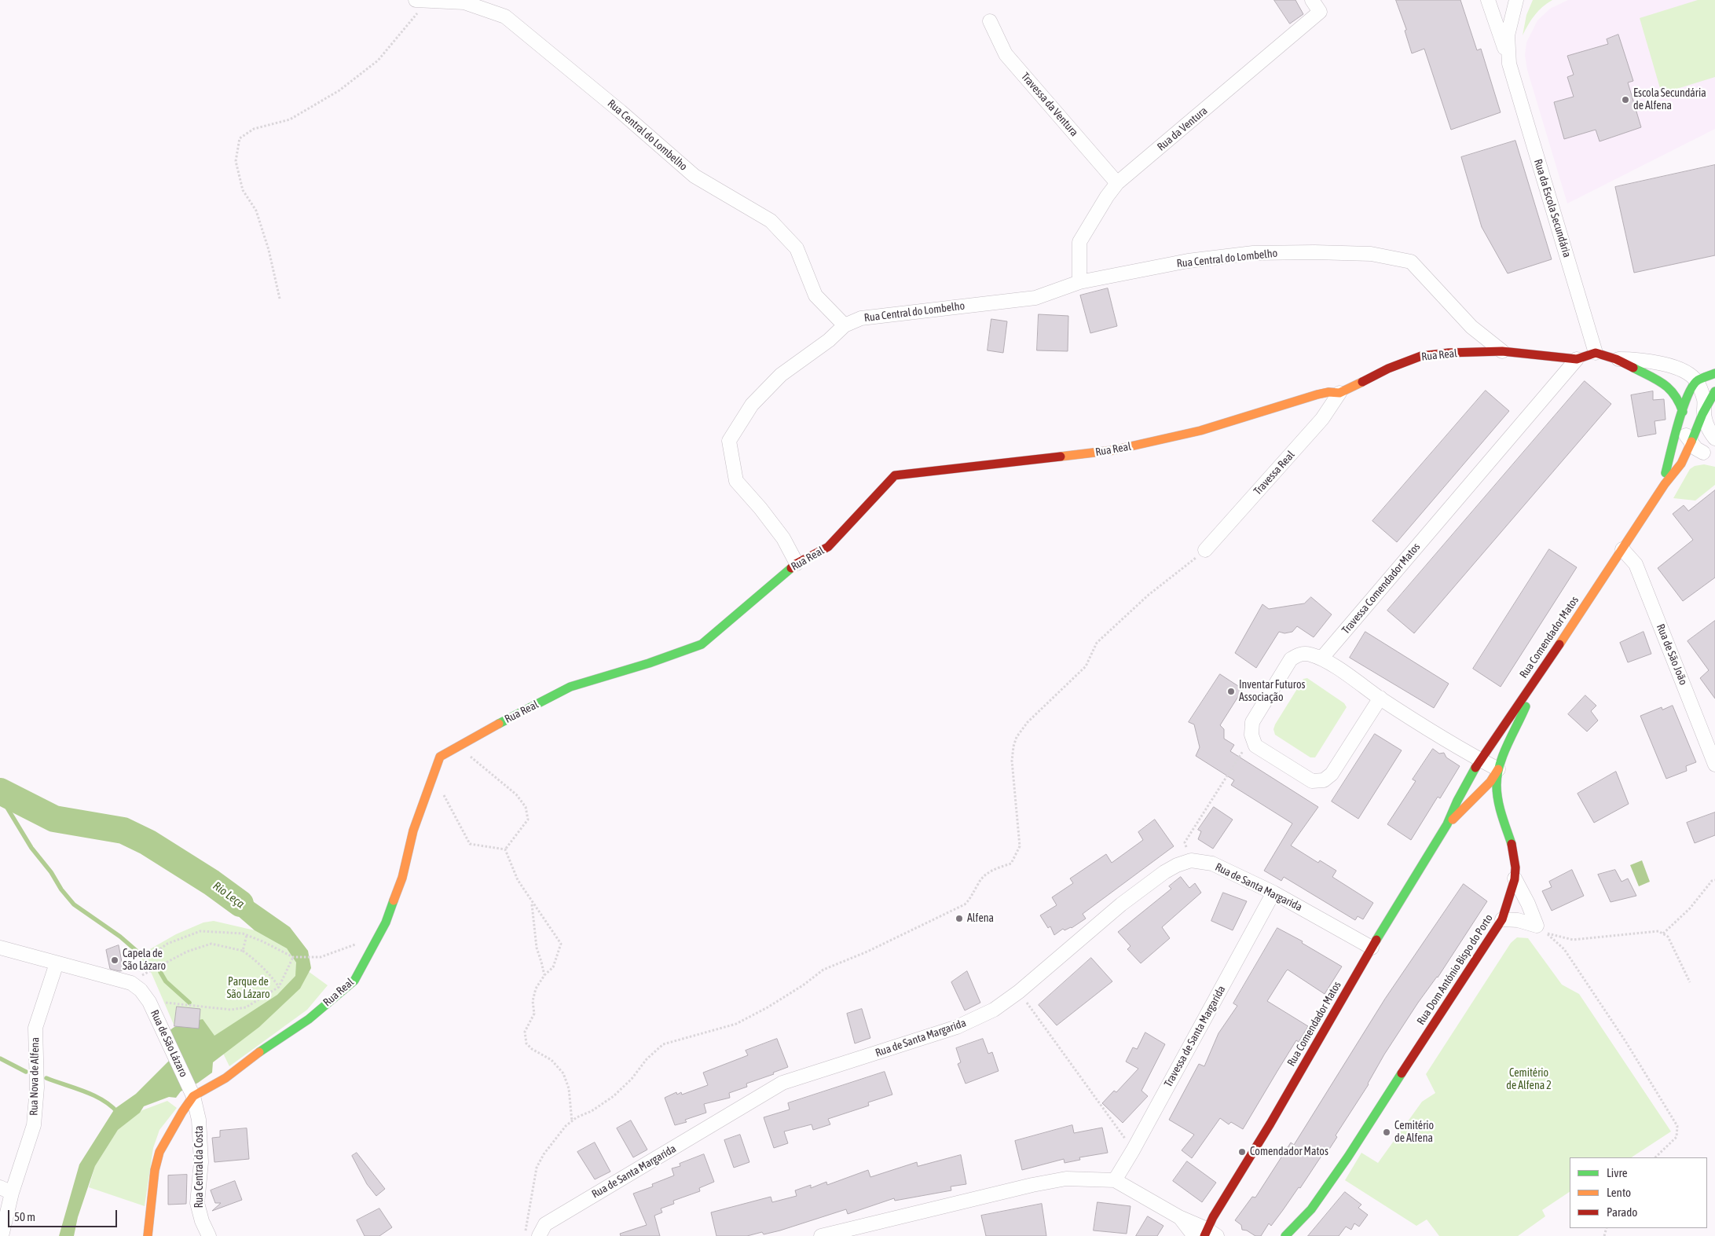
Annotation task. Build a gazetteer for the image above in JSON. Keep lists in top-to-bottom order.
{
  "streets": {
    "street": [
      "Travessa da Ventura",
      "Rua da Ventura",
      "Rua Central do Lombelho",
      "Rua da Escola Secundária",
      "Rua Real",
      "Travessa Real",
      "Travessa Comendador Matos",
      "Rua Comendador Matos",
      "Rua de São João",
      "Rua de Santa Margarida",
      "Rua Dom António Bispo do Porto",
      "Travessa de Santa Margarida",
      "Rua de São Lázaro",
      "Rua Nova de Alfena",
      "Rua Central da Costa"
    ]
  },
  "crossings": [
    ["Travessa da Ventura", "Rua da Ventura"],
    ["Rua da Ventura", "Rua Central do Lombelho"],
    ["Rua Central do Lombelho", "Rua Real"],
    ["Rua da Escola Secundária", "Rua Real"],
    ["Rua Real", "Travessa Real"],
    ["Rua Real", "Travessa Comendador Matos"],
    ["Rua Real", "Rua de São Lázaro"],
    ["Rua Real", "Rua Central da Costa"],
    ["Rua Comendador Matos", "Rua de São João"],
    ["Rua Comendador Matos", "Rua de Santa Margarida"],
    ["Rua Comendador Matos", "Rua Dom António Bispo do Porto"],
    ["Rua de Santa Margarida", "Travessa de Santa Margarida"],
    ["Rua de São Lázaro", "Rua Nova de Alfena"],
    ["Rua de São Lázaro", "Rua Central da Costa"]
  ],
  "water": ["Rio Leça"],
  "parks": ["Parque de São Lázaro", "Cemitério de Alfena 2"],
  "places": [
    "Escola Secundária de Alfena",
    "Inventar Futuros Associação",
    "Alfena",
    "Capela de São Lázaro",
    "Cemitério de Alfena",
    "Comendador Matos"
  ],
  "legend": ["Livre", "Lento", "Parado"],
  "scale_bar": "50 m"
}
